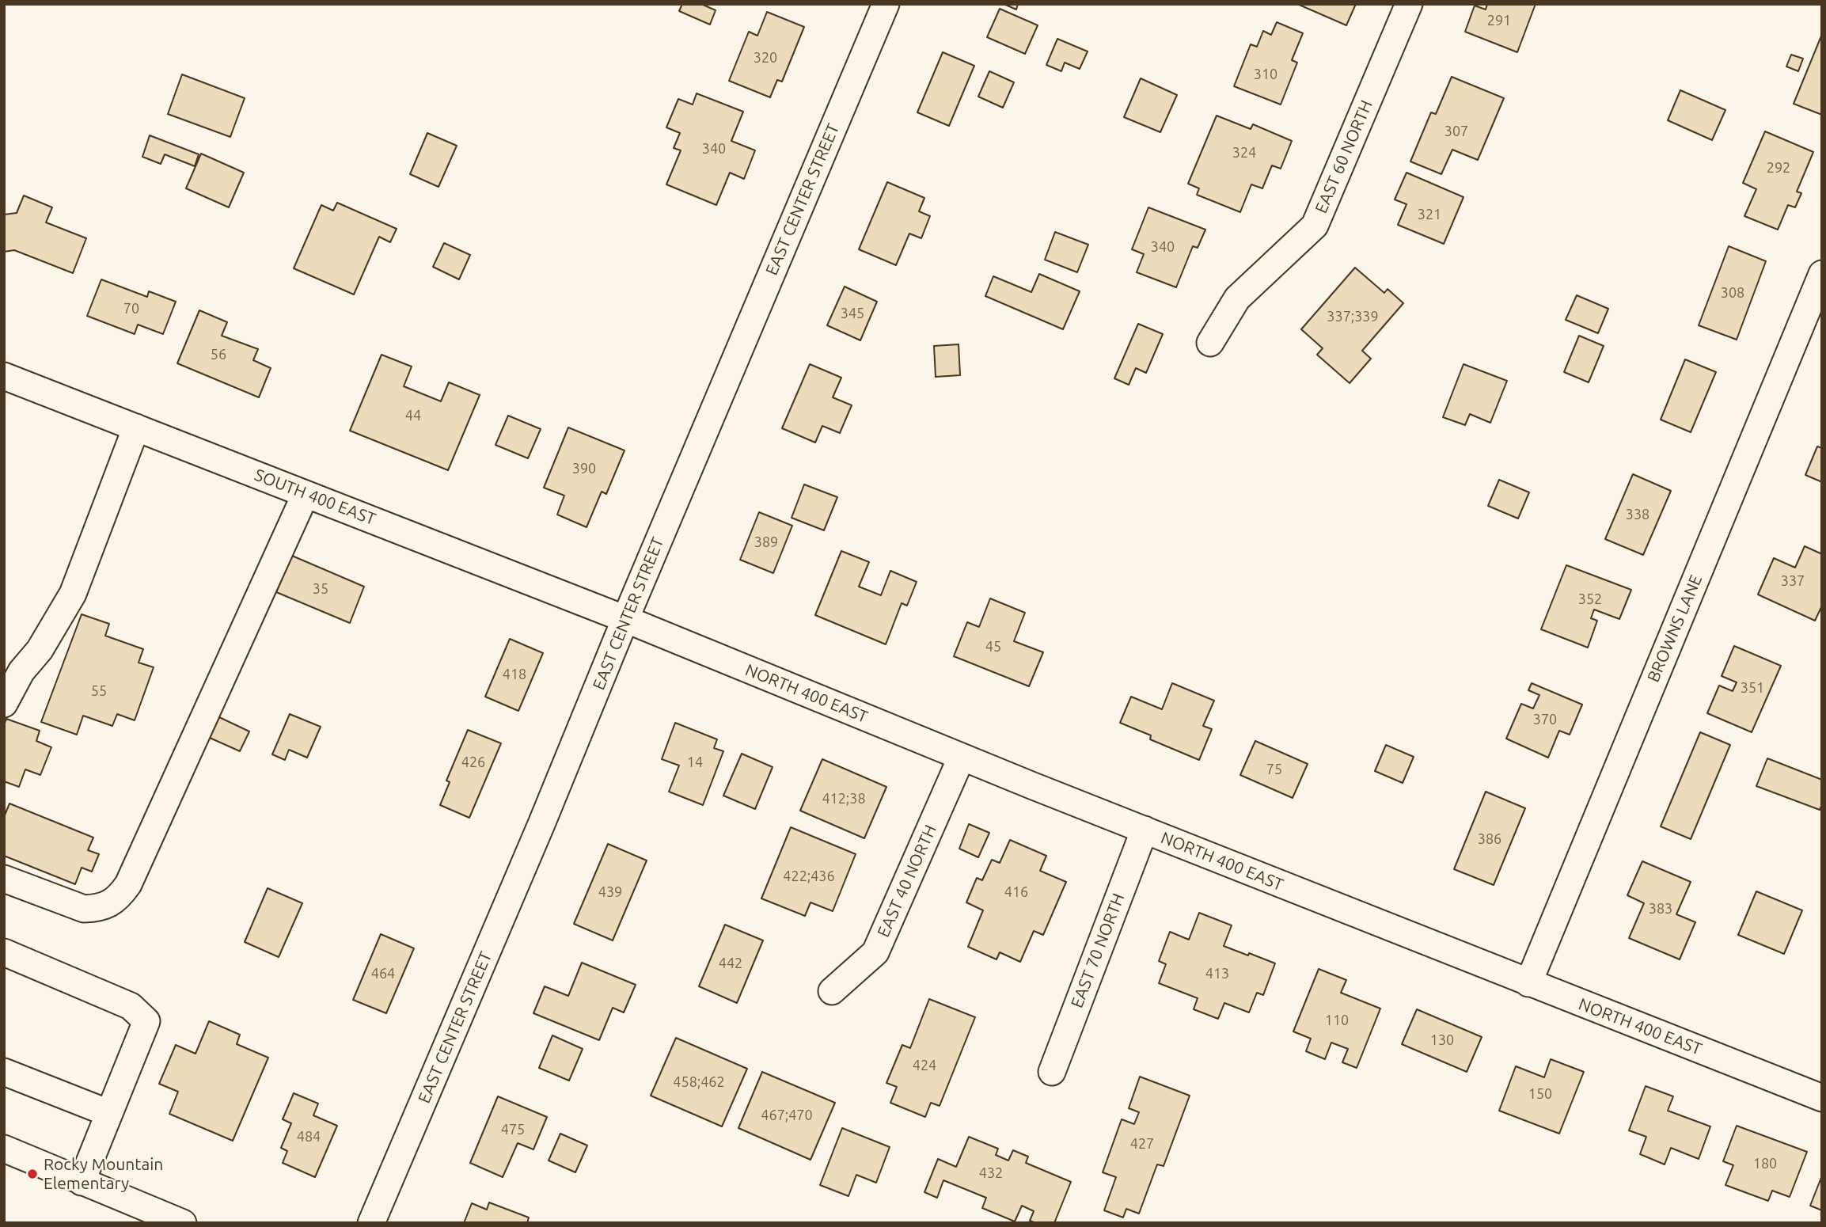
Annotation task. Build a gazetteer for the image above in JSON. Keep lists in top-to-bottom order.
{
  "streets": {
    "street": [
      "EAST 60 NORTH",
      "EAST CENTER STREET",
      "SOUTH 400 EAST",
      "BROWNS LANE",
      "NORTH 400 EAST",
      "EAST 40 NORTH",
      "EAST 70 NORTH"
    ]
  },
  "crossings": [
    ["EAST CENTER STREET", "SOUTH 400 EAST"],
    ["EAST CENTER STREET", "NORTH 400 EAST"],
    ["SOUTH 400 EAST", "NORTH 400 EAST"],
    ["BROWNS LANE", "NORTH 400 EAST"],
    ["NORTH 400 EAST", "EAST 40 NORTH"],
    ["NORTH 400 EAST", "EAST 70 NORTH"]
  ],
  "places": ["Rocky Mountain Elementary"],
  "house_numbers": [
    "291",
    "320",
    "310",
    "307",
    "340",
    "324",
    "292",
    "321",
    "340",
    "308",
    "70",
    "345",
    "337;339",
    "56",
    "44",
    "390",
    "338",
    "389",
    "337",
    "35",
    "352",
    "45",
    "418",
    "351",
    "55",
    "370",
    "426",
    "14",
    "75",
    "412;38",
    "386",
    "422;436",
    "439",
    "416",
    "383",
    "442",
    "464",
    "413",
    "110",
    "130",
    "424",
    "458;462",
    "150",
    "467;470",
    "475",
    "484",
    "427",
    "180",
    "432"
  ]
}
